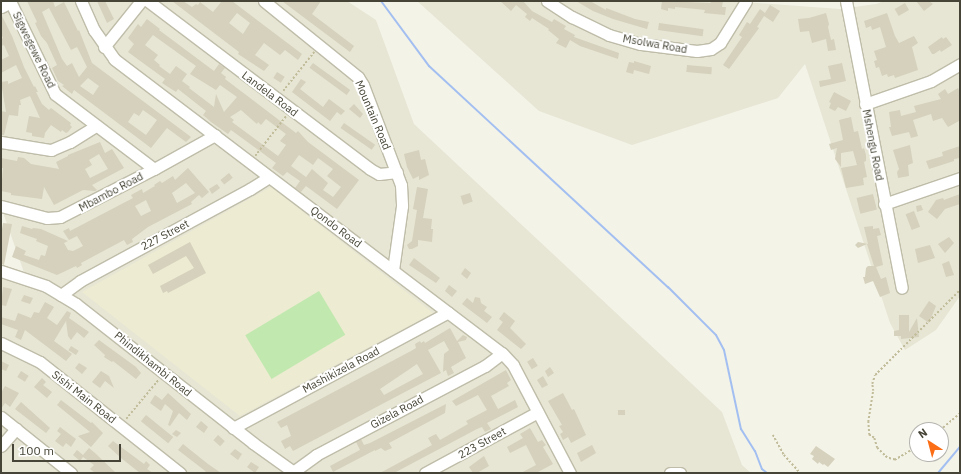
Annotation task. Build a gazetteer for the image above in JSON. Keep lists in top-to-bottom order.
{
  "streets": {
    "street": [
      "Msolwa Road",
      "Sigwegewe Road",
      "Landela Road",
      "Mountain Road",
      "Mshengu Road",
      "Mbambo Road",
      "Qondo Road",
      "227 Street",
      "Phindikhambi Road",
      "Mashikizela Road",
      "Sishi Main Road",
      "Gizela Road",
      "223 Street"
    ]
  },
  "crossings": [
    ["Sigwegewe Road", "Mbambo Road"],
    ["Landela Road", "Mountain Road"],
    ["Mountain Road", "Qondo Road"],
    ["Mbambo Road", "Qondo Road"],
    ["Qondo Road", "227 Street"],
    ["Qondo Road", "Mashikizela Road"],
    ["Qondo Road", "Gizela Road"],
    ["Qondo Road", "223 Street"],
    ["227 Street", "Phindikhambi Road"],
    ["Phindikhambi Road", "Mashikizela Road"],
    ["Phindikhambi Road", "Gizela Road"]
  ],
  "scale_bar": "100 m",
  "north": "top left"
}
